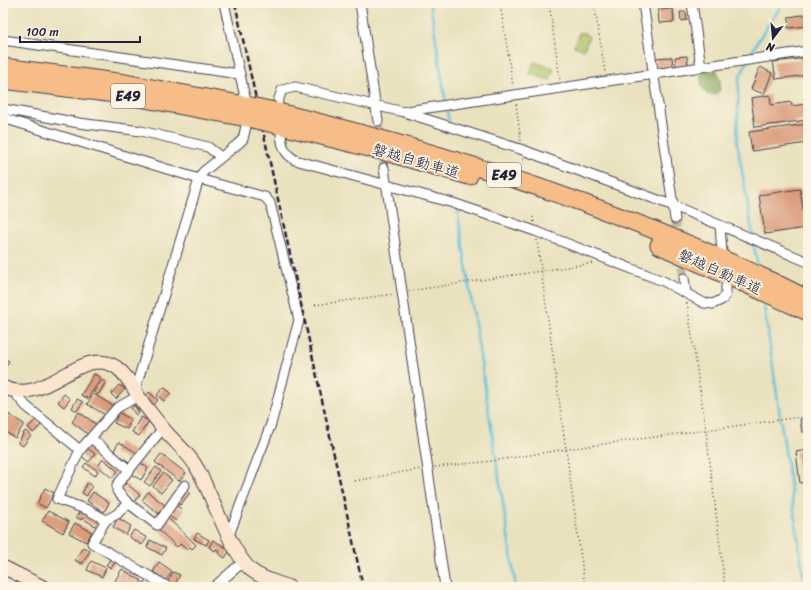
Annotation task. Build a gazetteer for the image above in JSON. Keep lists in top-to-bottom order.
{
  "streets": {
    "highway": ["E49", "磐越自動車道"]
  },
  "scale_bar": "100 m",
  "north": "bottom"
}
